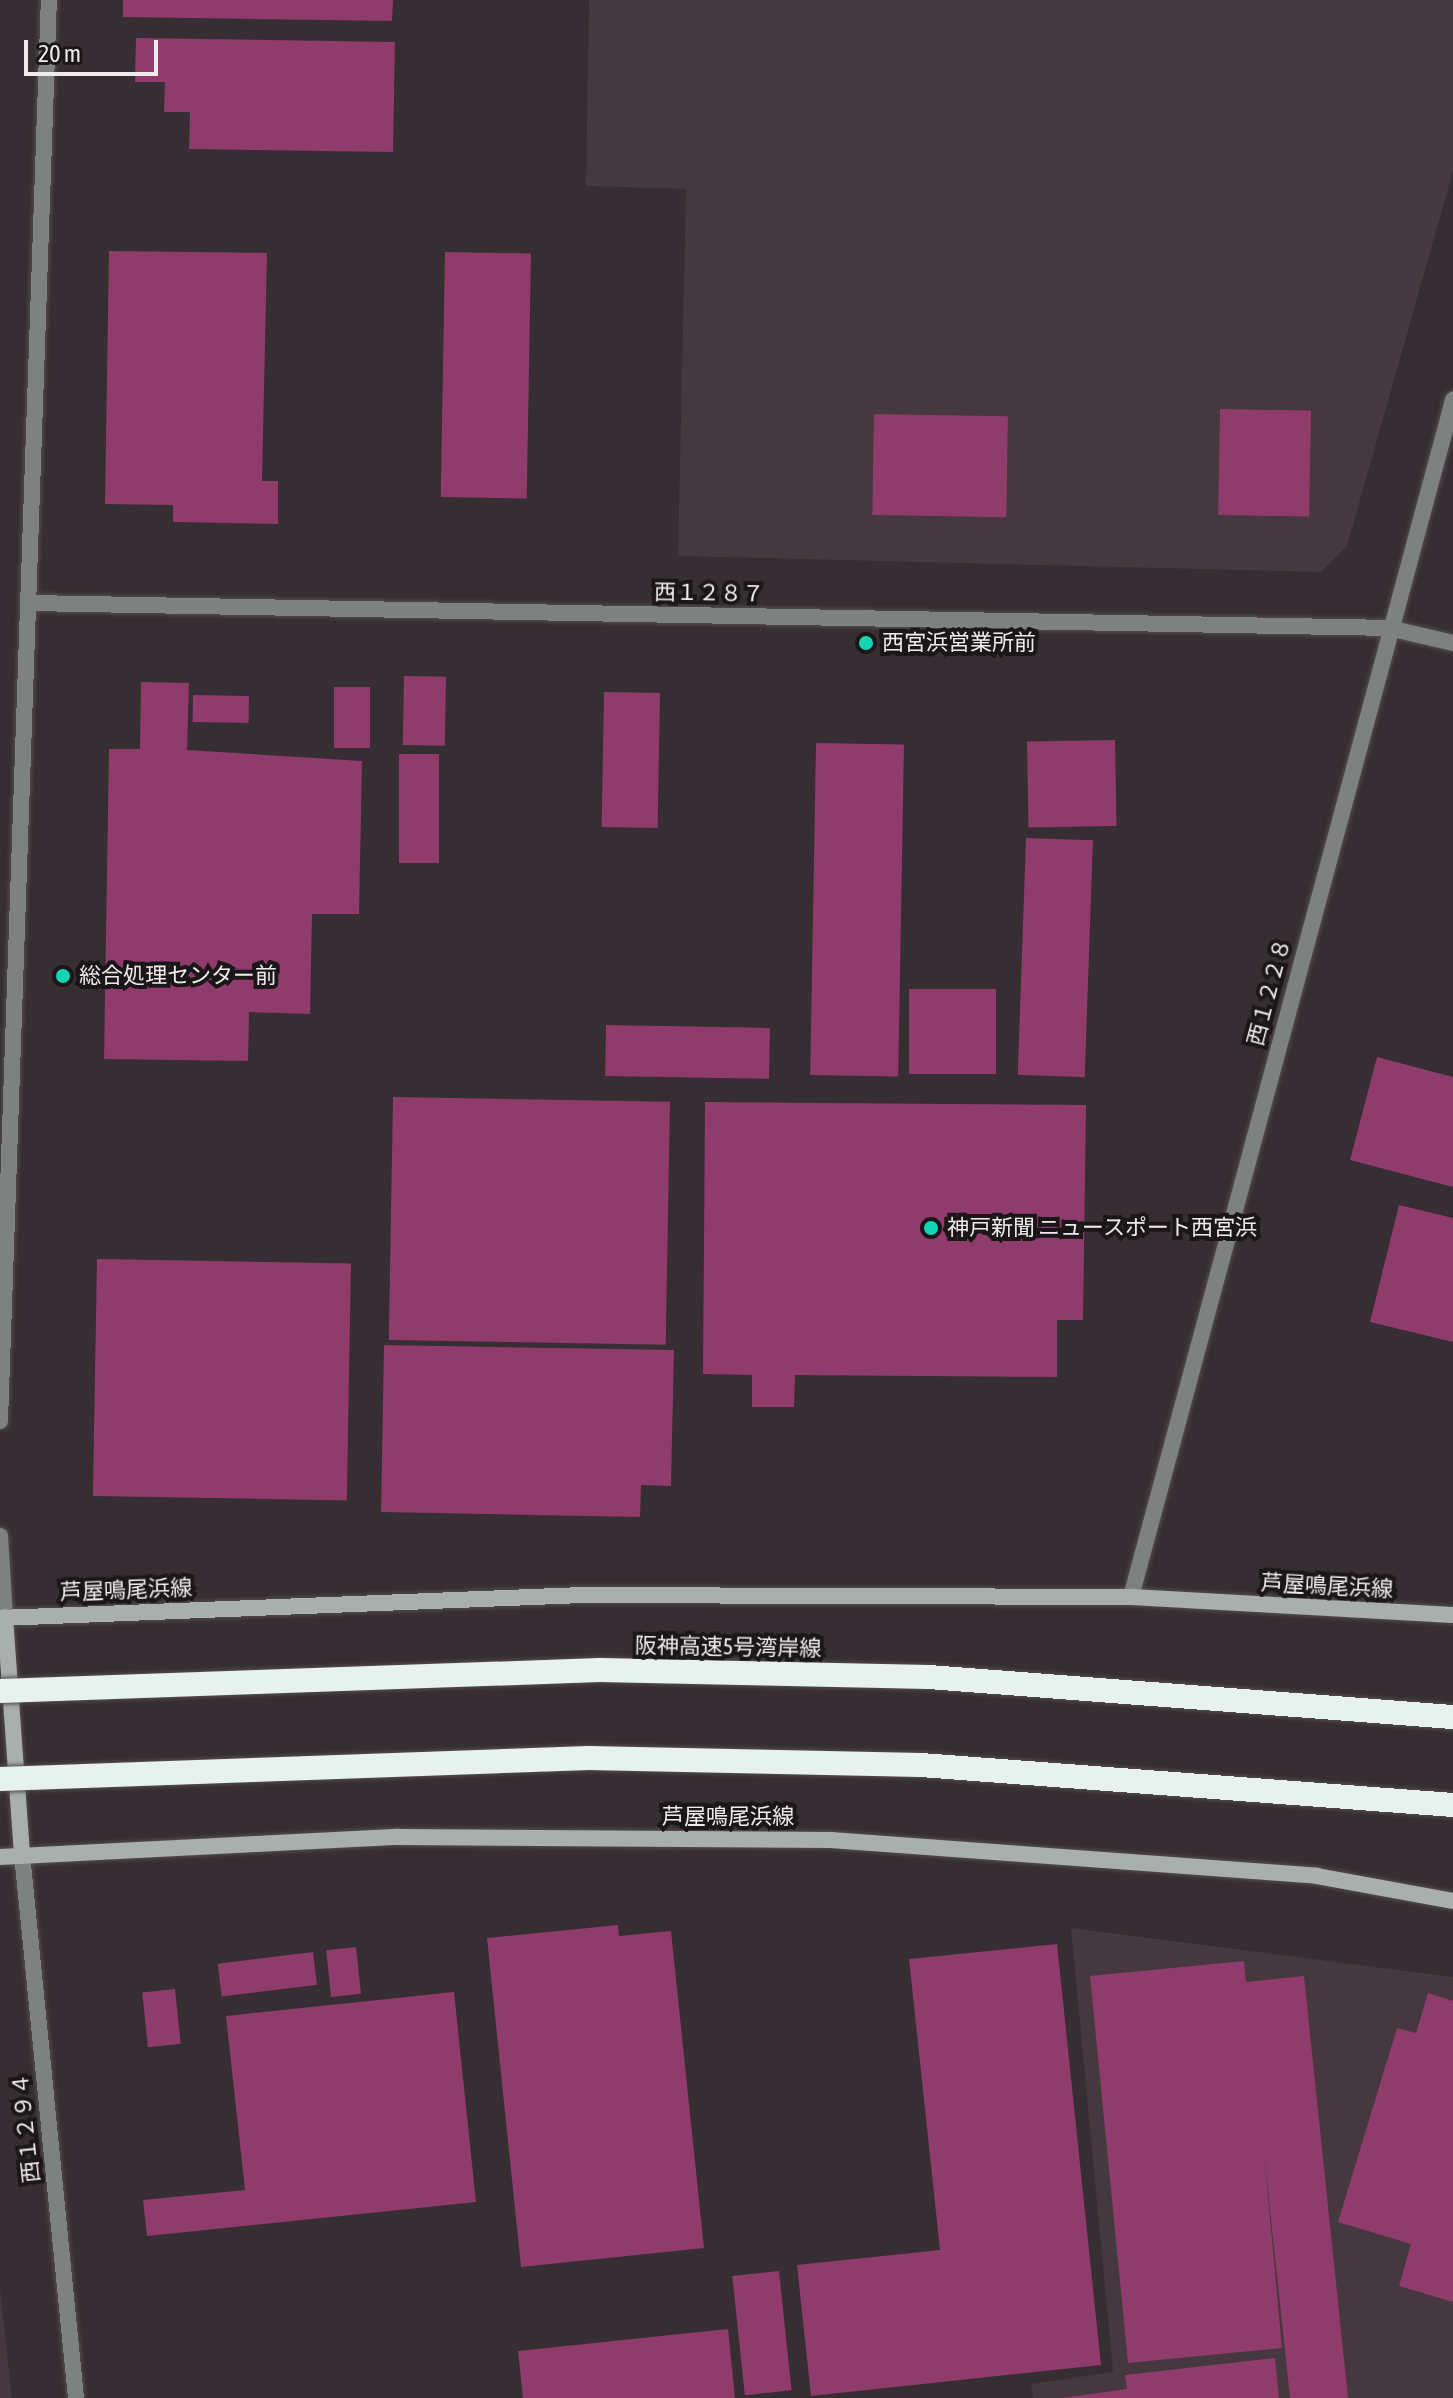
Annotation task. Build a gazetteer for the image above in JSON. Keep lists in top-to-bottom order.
{
  "streets": {
    "highway": ["阪神高速5号湾岸線"],
    "main road": ["芦屋鳴尾浜線"],
    "street": ["西１２８７", "西１２２８", "西１２９４"]
  },
  "crossings": [
    ["西１２８７", "西１２２８"],
    ["西１２２８", "芦屋鳴尾浜線"],
    ["芦屋鳴尾浜線", "西１２９４"]
  ],
  "places": ["西宮浜営業所前", "総合処理センター前", "神戸新聞 ニュースポート西宮浜"],
  "scale_bar": "20 m"
}
